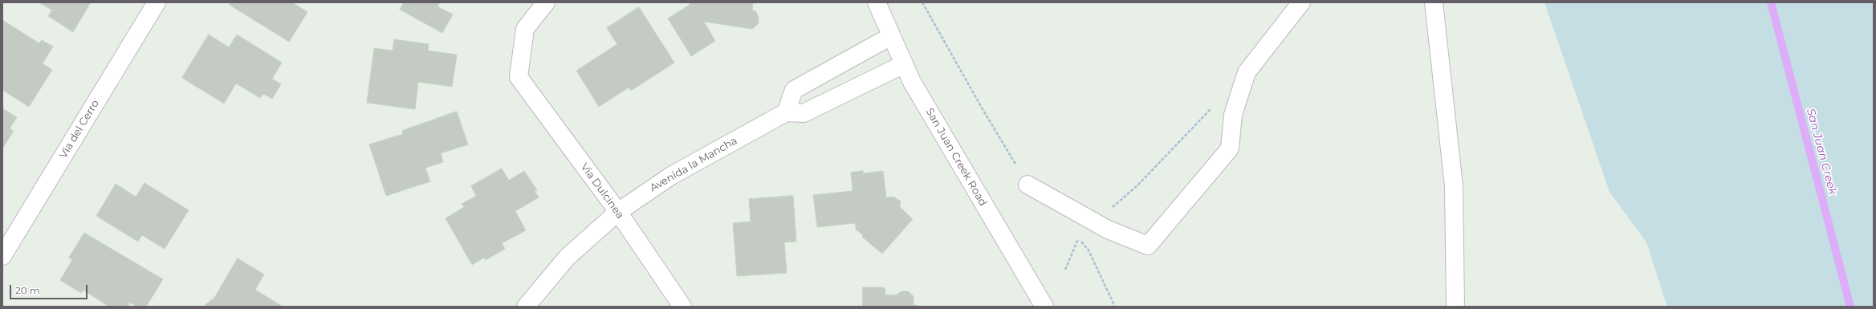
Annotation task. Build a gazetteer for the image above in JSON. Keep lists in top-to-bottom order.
{
  "streets": {
    "street": [
      "Via del Cerro",
      "San Juan Creek Road",
      "Avenida la Mancha",
      "Via Dulcinea"
    ]
  },
  "crossings": [
    ["Avenida la Mancha", "Via Dulcinea"]
  ],
  "water": ["San Juan Creek"],
  "scale_bar": "20 m"
}
